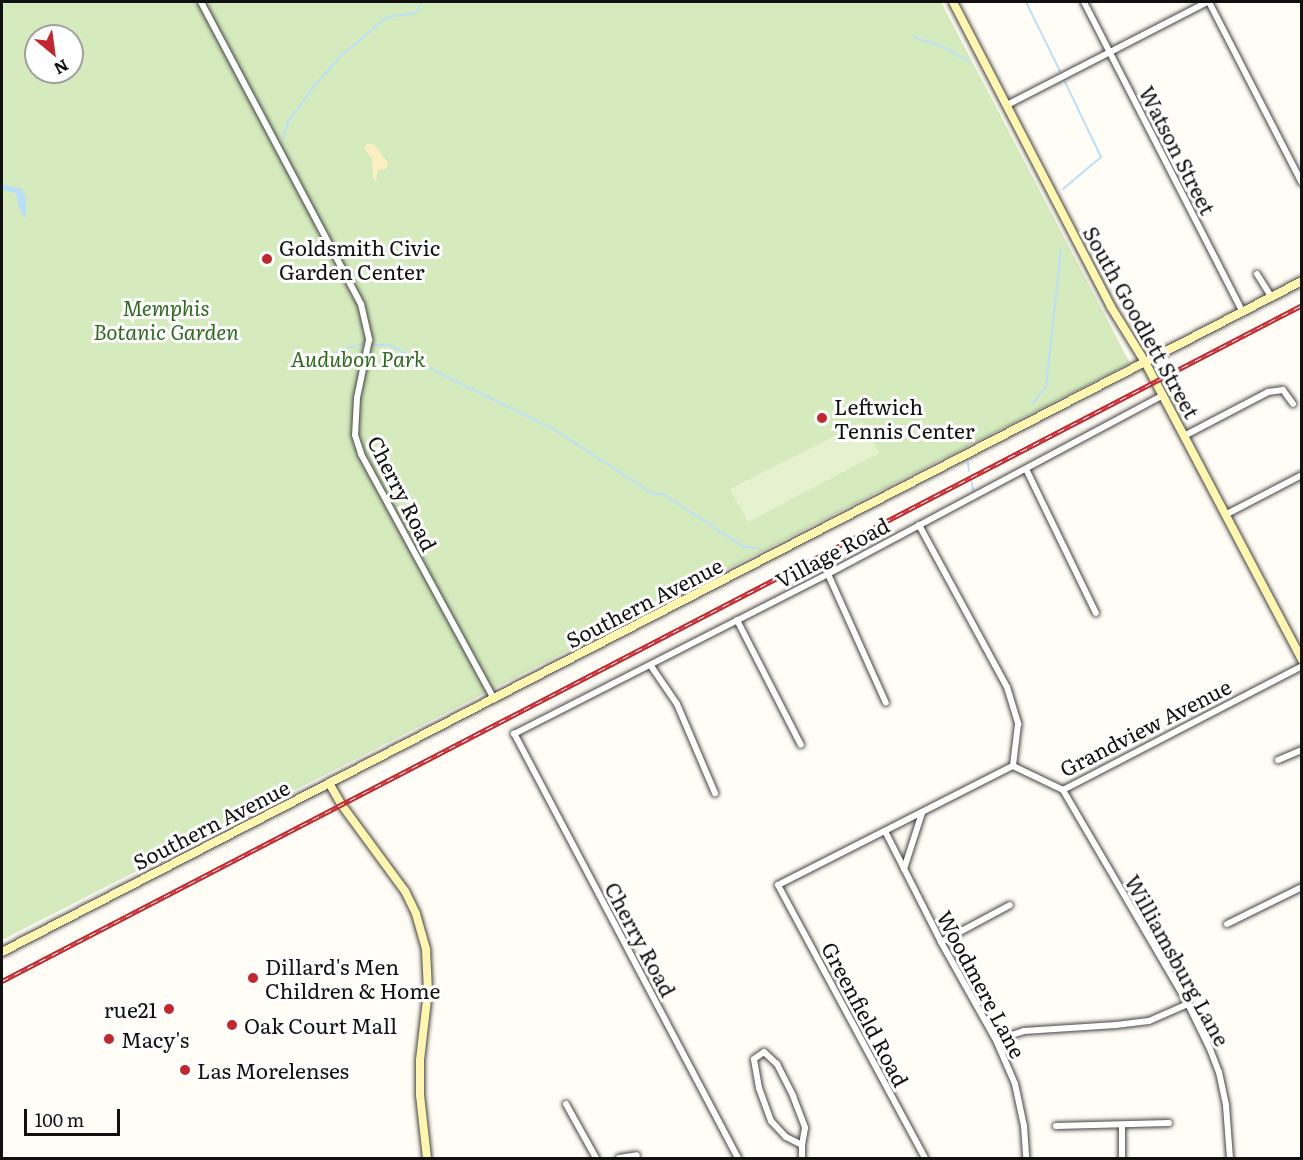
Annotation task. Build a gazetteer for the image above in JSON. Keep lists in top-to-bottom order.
{
  "streets": {
    "street": [
      "Watson Street",
      "South Goodlett Street",
      "Cherry Road",
      "Village Road",
      "Southern Avenue",
      "Grandview Avenue",
      "Williamsburg Lane",
      "Woodmere Lane",
      "Greenfield Road"
    ]
  },
  "crossings": [
    ["Watson Street", "Southern Avenue"],
    ["South Goodlett Street", "Village Road"],
    ["South Goodlett Street", "Southern Avenue"],
    ["Cherry Road", "Village Road"],
    ["Cherry Road", "Southern Avenue"],
    ["Grandview Avenue", "Williamsburg Lane"],
    ["Woodmere Lane", "Greenfield Road"]
  ],
  "parks": ["Memphis Botanic Garden", "Audubon Park"],
  "places": [
    "Goldsmith Civic Garden Center",
    "Leftwich Tennis Center",
    "Dillard's Men Children & Home",
    "rue21",
    "Oak Court Mall",
    "Macy's",
    "Las Morelenses"
  ],
  "scale_bar": "100 m",
  "north": "bottom right"
}
